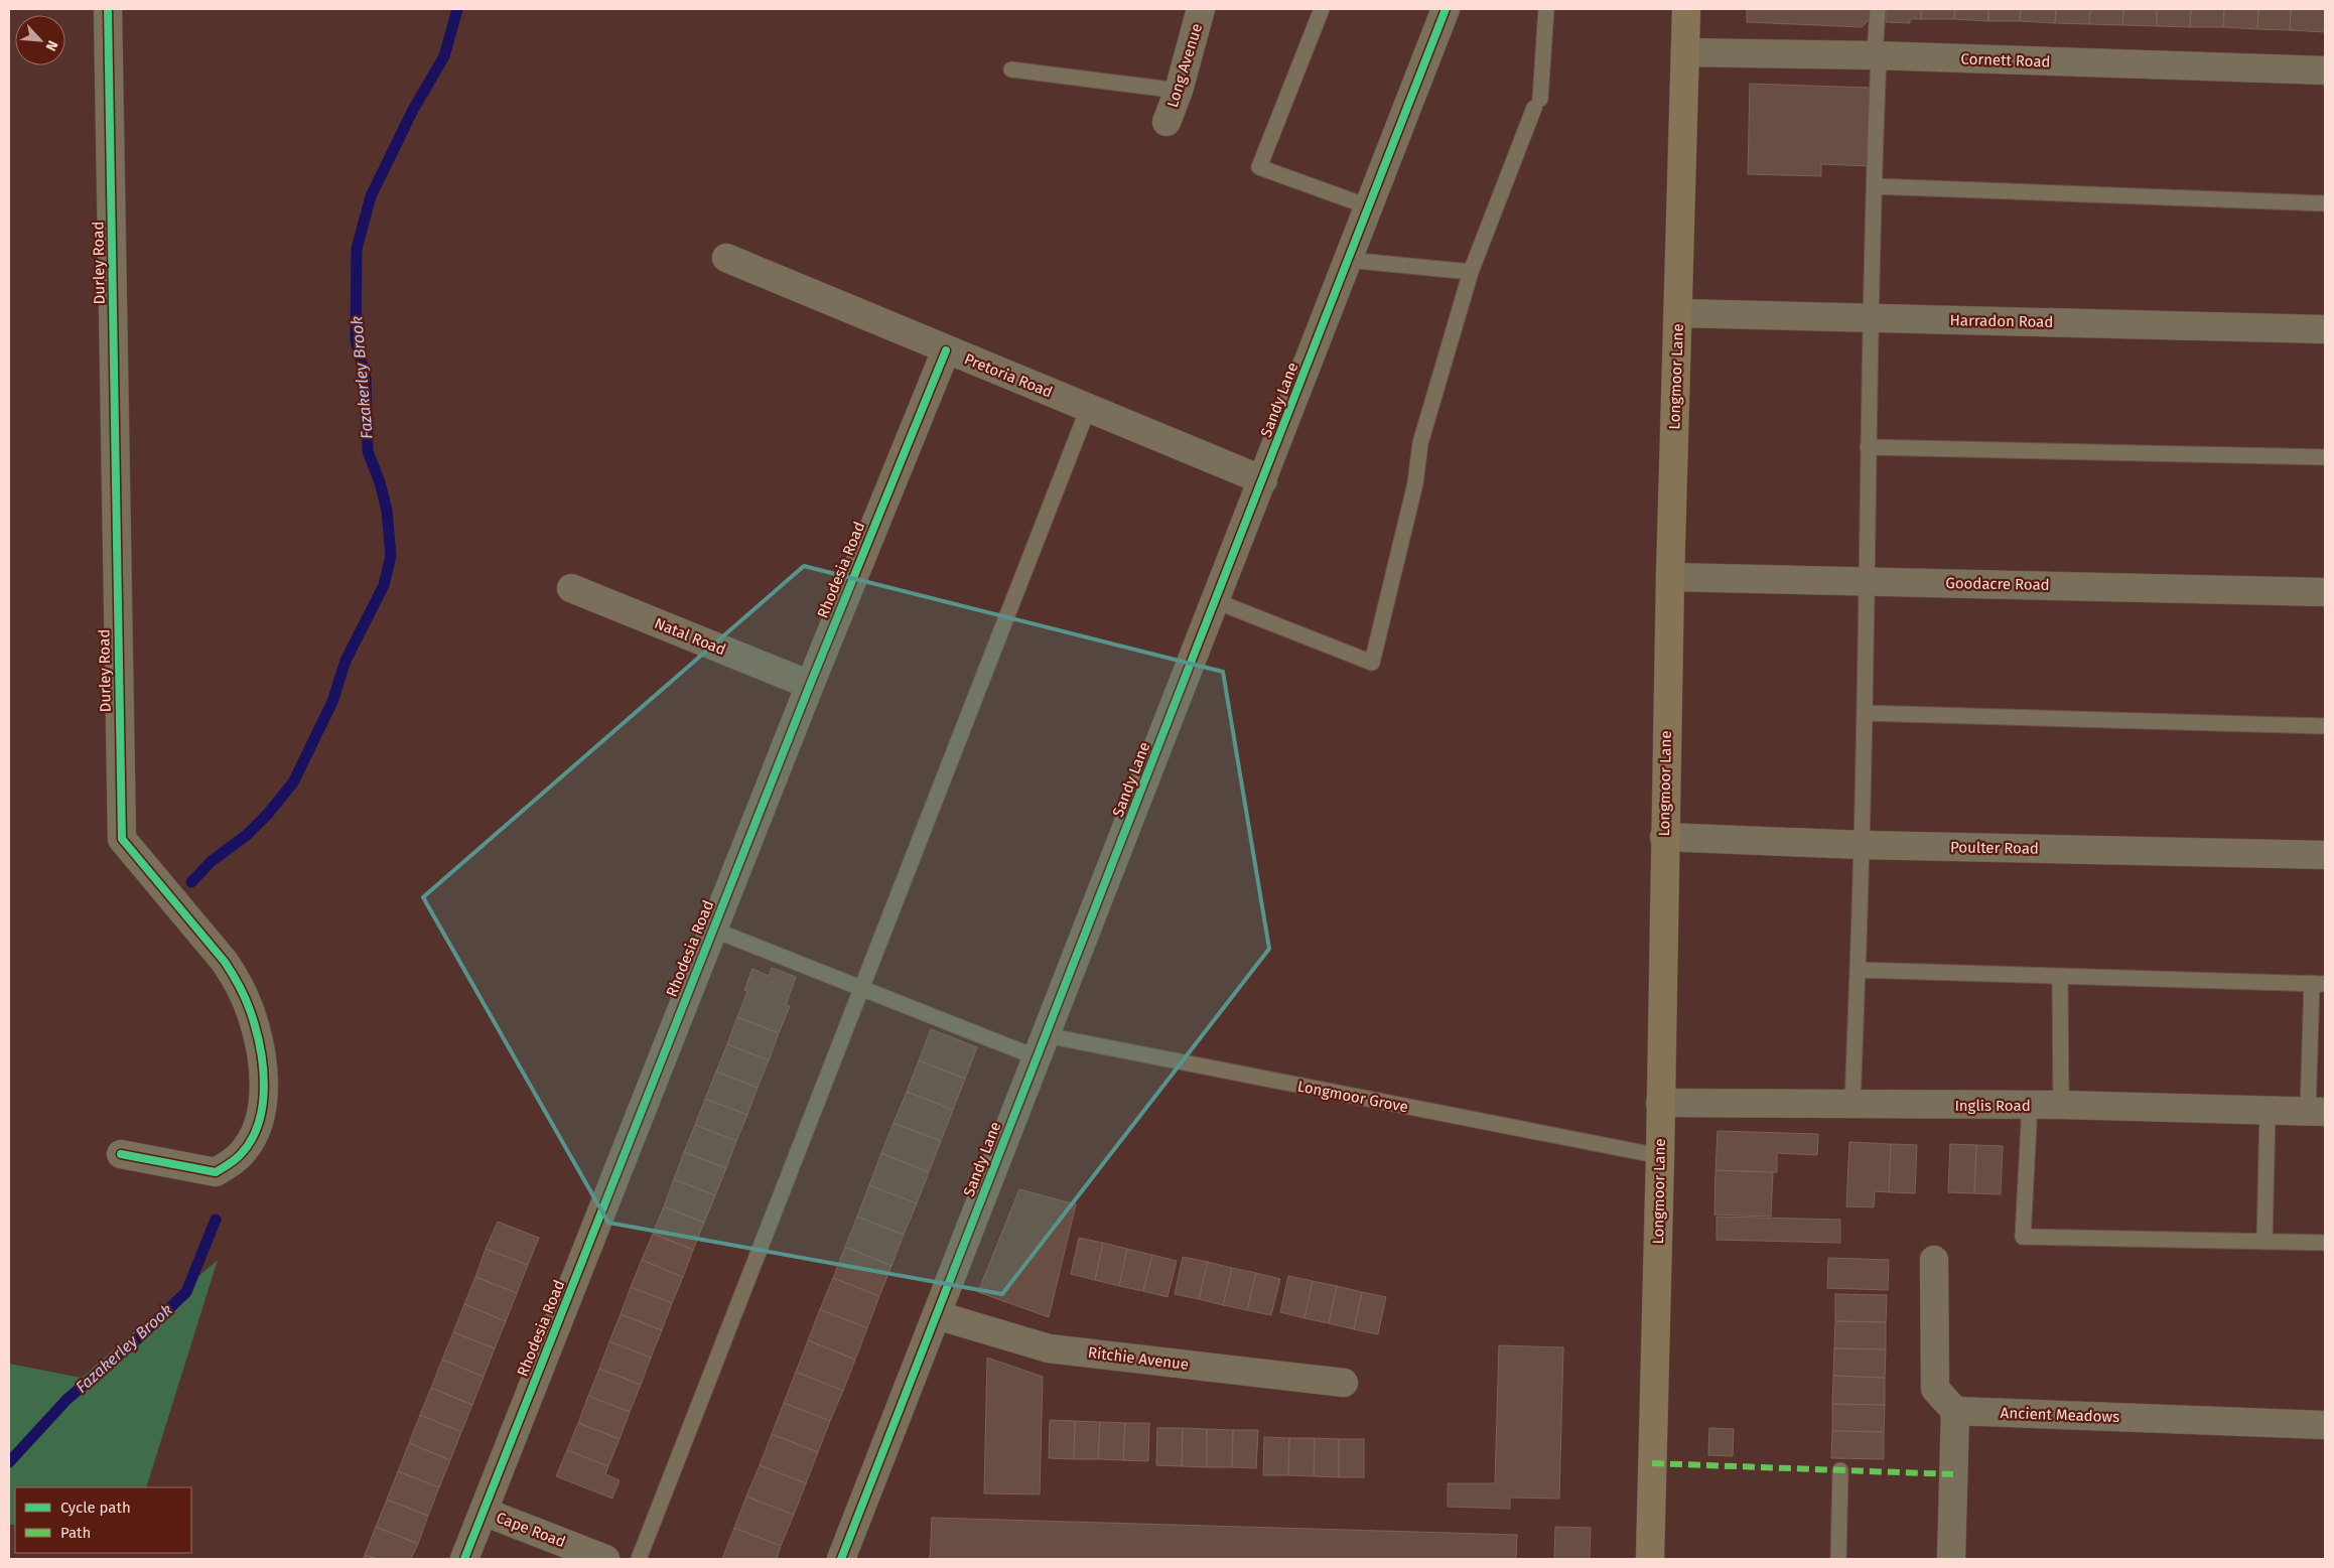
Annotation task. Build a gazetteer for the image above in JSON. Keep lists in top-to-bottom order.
{
  "streets": {
    "main road": ["Longmoor Lane"],
    "street": [
      "Cornett Road",
      "Long Avenue",
      "Durley Road",
      "Harradon Road",
      "Pretoria Road",
      "Sandy Lane",
      "Rhodesia Road",
      "Goodacre Road",
      "Natal Road",
      "Poulter Road",
      "Inglis Road",
      "Ritchie Avenue",
      "Ancient Meadows",
      "Cape Road"
    ],
    "lane": ["Longmoor Grove"]
  },
  "crossings": [
    ["Cornett Road", "Longmoor Lane"],
    ["Harradon Road", "Longmoor Lane"],
    ["Pretoria Road", "Sandy Lane"],
    ["Pretoria Road", "Rhodesia Road"],
    ["Longmoor Lane", "Goodacre Road"],
    ["Longmoor Lane", "Poulter Road"],
    ["Longmoor Lane", "Longmoor Grove"],
    ["Longmoor Lane", "Inglis Road"],
    ["Sandy Lane", "Longmoor Grove"],
    ["Sandy Lane", "Ritchie Avenue"],
    ["Rhodesia Road", "Natal Road"],
    ["Rhodesia Road", "Longmoor Grove"],
    ["Rhodesia Road", "Cape Road"]
  ],
  "water": ["Fazakerley Brook"],
  "legend": ["Cycle path", "Path"],
  "north": "bottom right"
}
